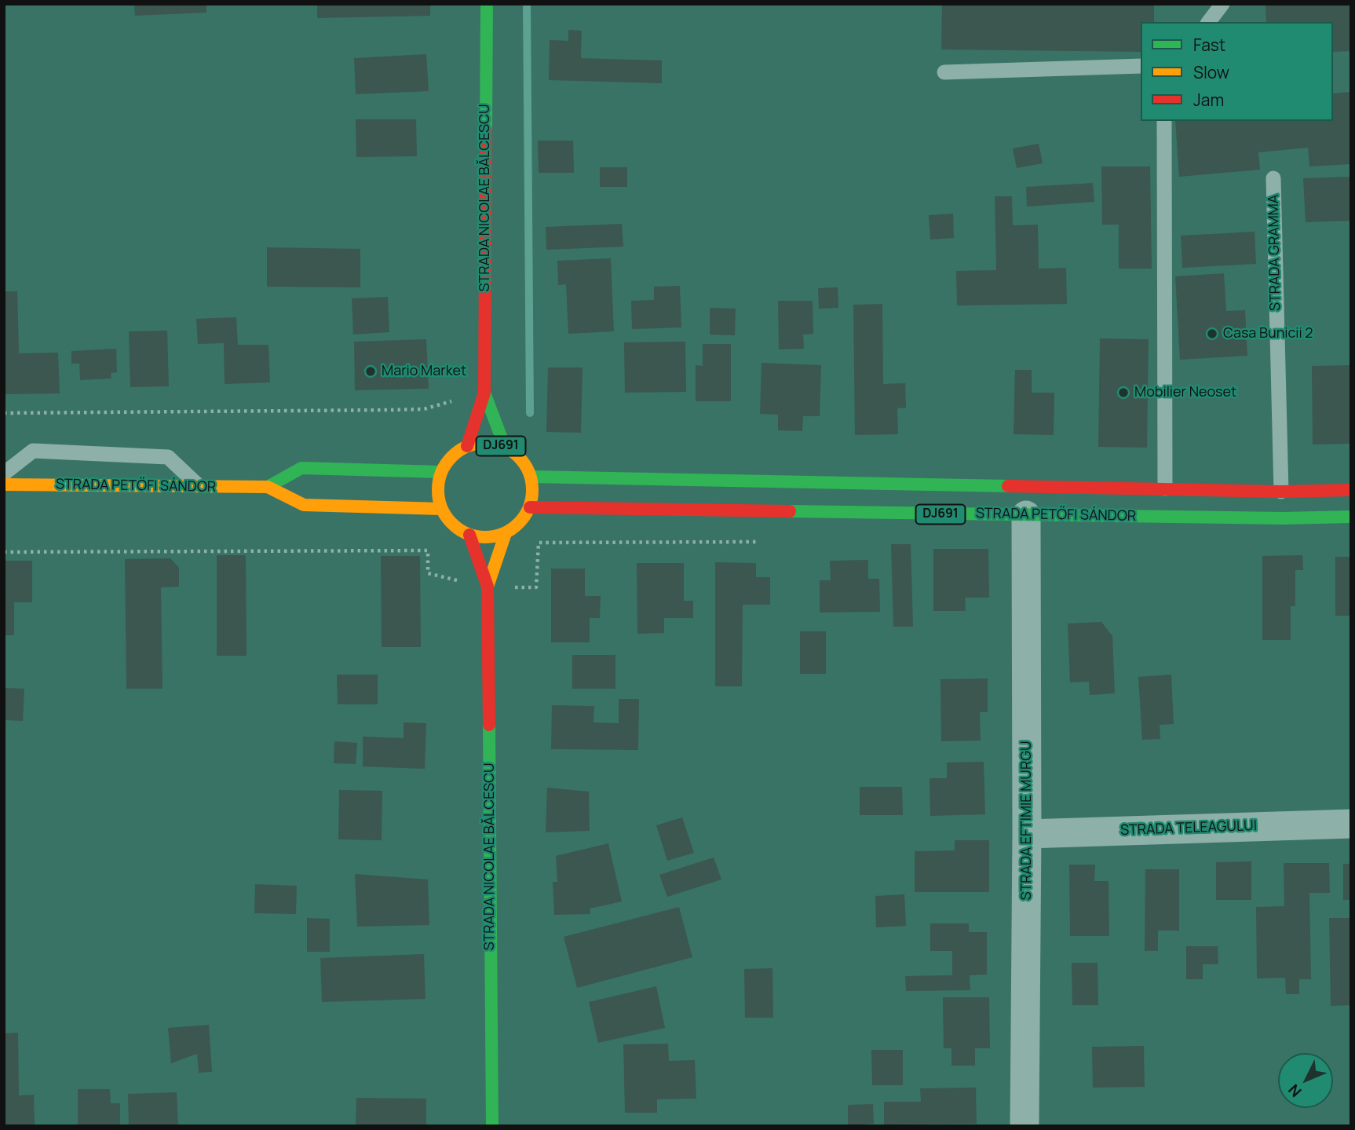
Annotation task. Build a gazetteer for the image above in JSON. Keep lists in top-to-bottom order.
{
  "streets": {
    "main road": ["STRADA NICOLAE BĂLCESCU", "DJ691", "STRADA PETŐFI SÁNDOR"],
    "street": ["STRADA EFTIMIE MURGU", "STRADA TELEAGULUI"],
    "lane": ["STRADA GRAMMA"]
  },
  "crossings": [
    ["STRADA NICOLAE BĂLCESCU", "DJ691"],
    ["STRADA NICOLAE BĂLCESCU", "STRADA PETŐFI SÁNDOR"],
    ["STRADA GRAMMA", "STRADA PETŐFI SÁNDOR"],
    ["DJ691", "STRADA PETŐFI SÁNDOR"],
    ["STRADA PETŐFI SÁNDOR", "STRADA EFTIMIE MURGU"],
    ["STRADA EFTIMIE MURGU", "STRADA TELEAGULUI"]
  ],
  "places": ["Casa Bunicii 2", "Mario Market", "Mobilier Neoset"],
  "legend": ["Fast", "Slow", "Jam"],
  "north": "bottom left"
}
